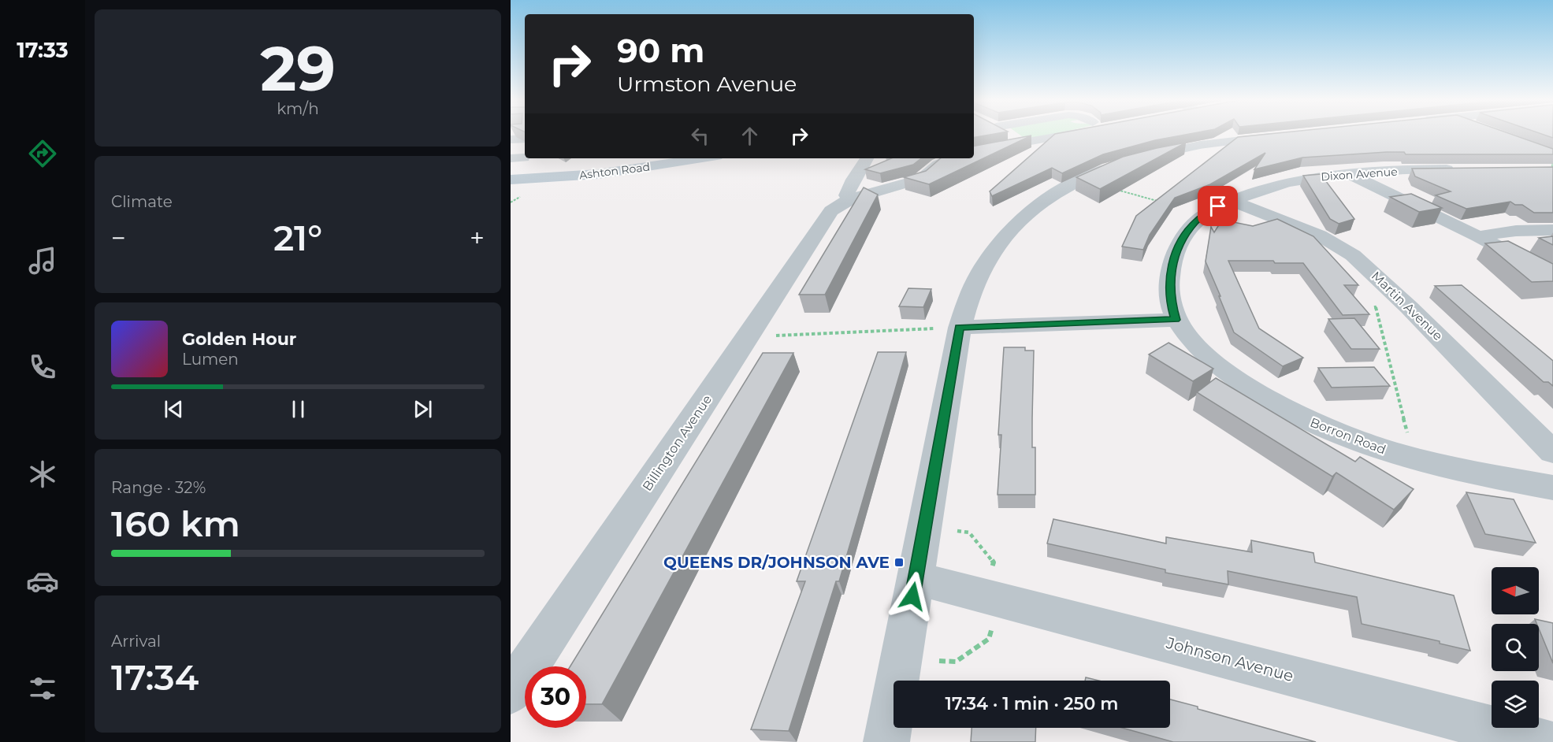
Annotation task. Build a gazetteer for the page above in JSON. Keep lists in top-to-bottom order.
{
  "streets": {
    "main road": ["Ashton Road"],
    "street": [
      "Dixon Avenue",
      "Martin Avenue",
      "Borron Road",
      "Billington Avenue",
      "Johnson Avenue"
    ]
  },
  "crossings": [
    ["Dixon Avenue", "Martin Avenue"],
    ["Dixon Avenue", "Borron Road"]
  ],
  "places": {
    "transit": ["QUEENS DR/JOHNSON AVE"]
  },
  "north": "left",
  "page": {
    "tabs": "17:33",
    "tile": [
      ["29", "km/h"],
      "Climate",
      ["Range · 32%", "160 km"],
      ["Arrival", "17:34"]
    ],
    "turn": ["90 m", "Urmston Avenue"],
    "heat": ["−", "21°", "+"],
    "song": ["Golden Hour", "Lumen"],
    "limit": "30",
    "trip": "17:34 · 1 min · 250 m"
  }
}
